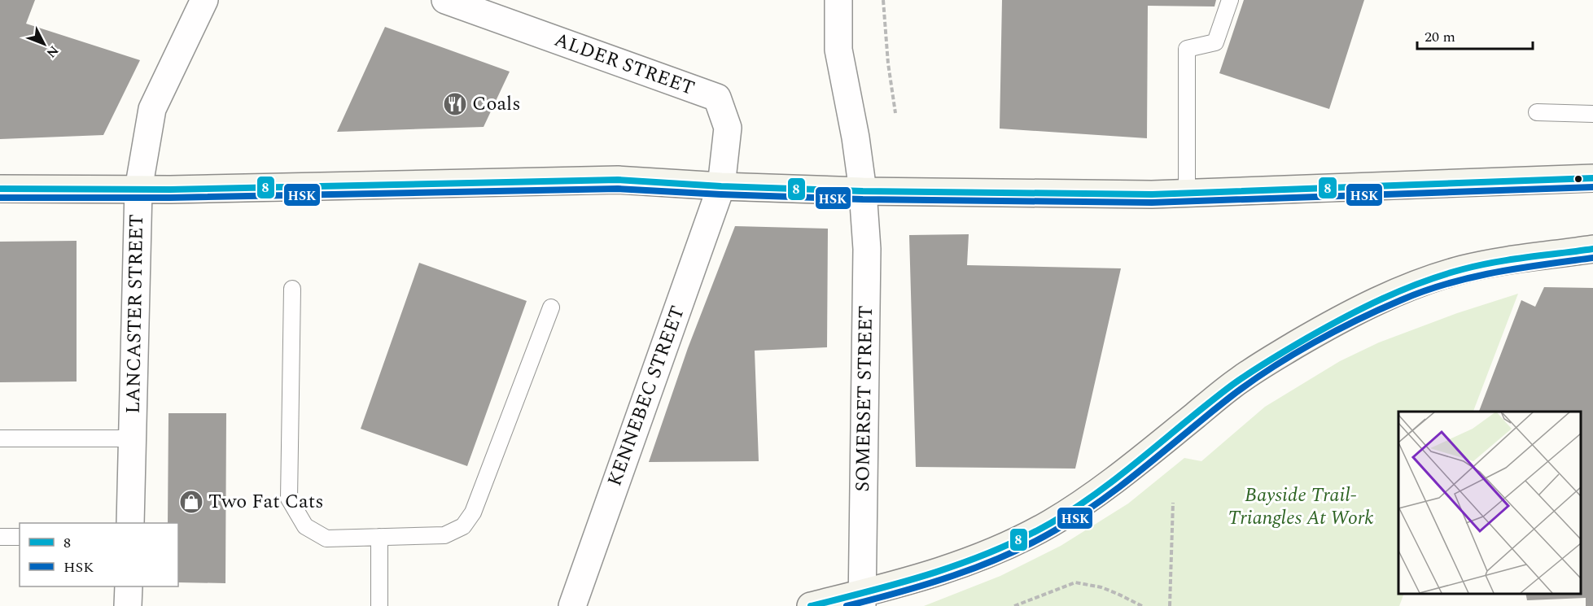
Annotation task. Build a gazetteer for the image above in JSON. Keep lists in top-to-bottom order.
{
  "streets": {
    "street": [
      "ALDER STREET",
      "LANCASTER STREET",
      "KENNEBEC STREET",
      "SOMERSET STREET"
    ]
  },
  "crossings": [
    ["ALDER STREET", "KENNEBEC STREET"]
  ],
  "parks": ["Bayside Trail- Triangles At Work"],
  "places": {
    "restaurant": ["Coals"],
    "shop": ["Two Fat Cats"]
  },
  "lines": ["transit line 8", "transit line HSK"],
  "legend": ["8", "HSK"],
  "scale_bar": "20 m",
  "north": "bottom right"
}
